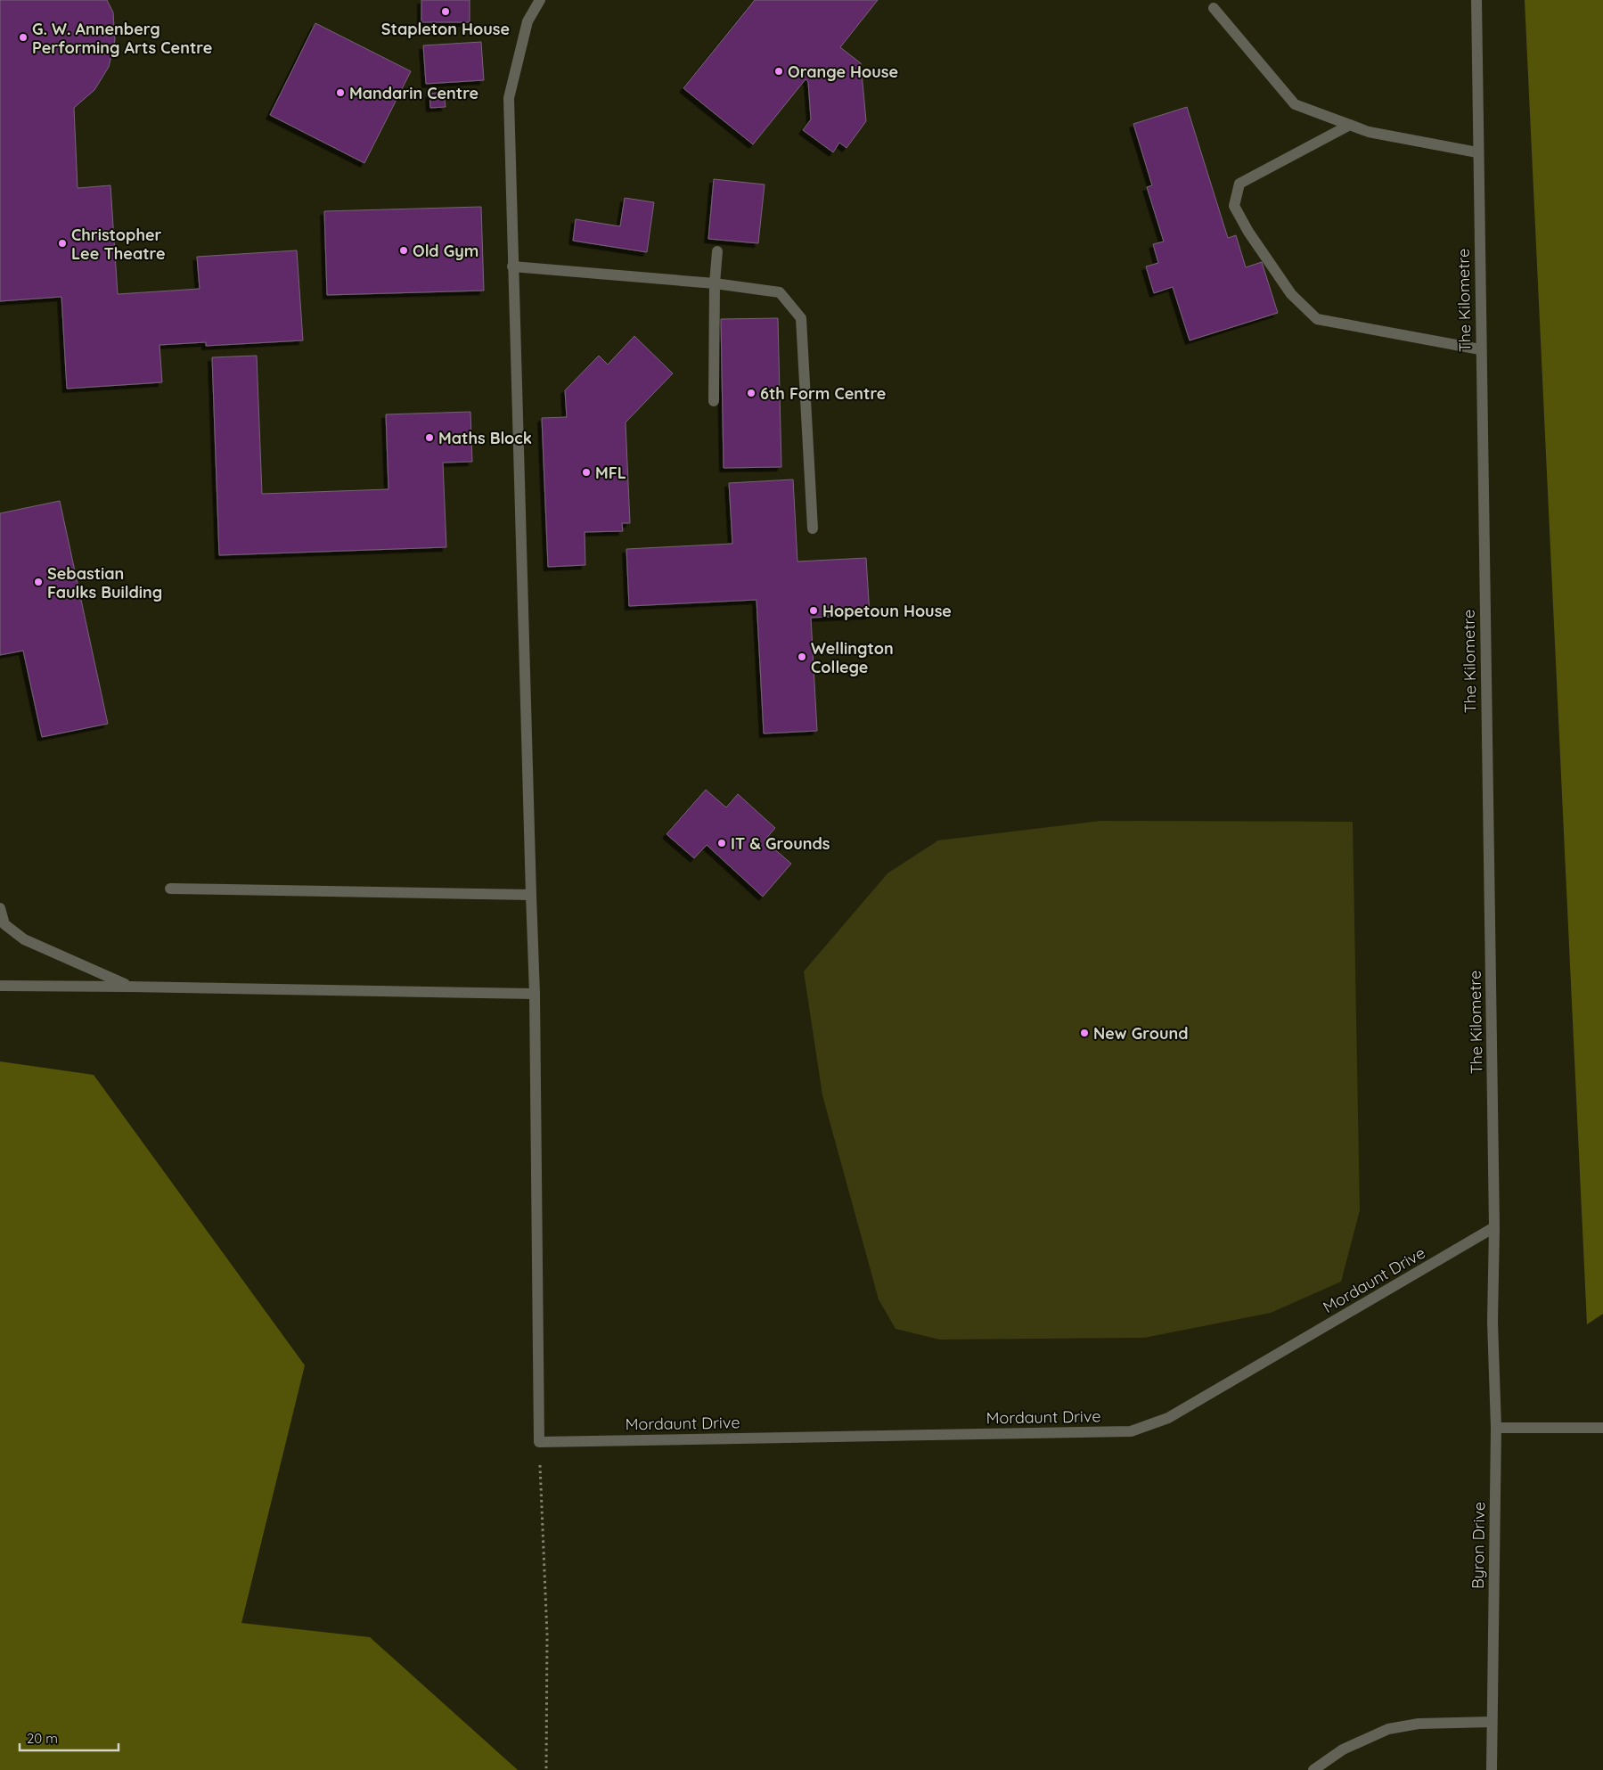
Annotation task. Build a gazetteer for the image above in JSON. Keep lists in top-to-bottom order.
{
  "streets": {
    "street": ["The Kilometre", "Mordaunt Drive", "Byron Drive"]
  },
  "crossings": [
    ["The Kilometre", "Mordaunt Drive"],
    ["The Kilometre", "Byron Drive"]
  ],
  "places": [
    "Stapleton House",
    "G. W. Annenberg Performing Arts Centre",
    "Orange House",
    "Mandarin Centre",
    "Christopher Lee Theatre",
    "Old Gym",
    "6th Form Centre",
    "Maths Block",
    "MFL",
    "Sebastian Faulks Building",
    "Hopetoun House",
    "Wellington College",
    "IT & Grounds",
    "New Ground"
  ],
  "scale_bar": "20 m"
}
